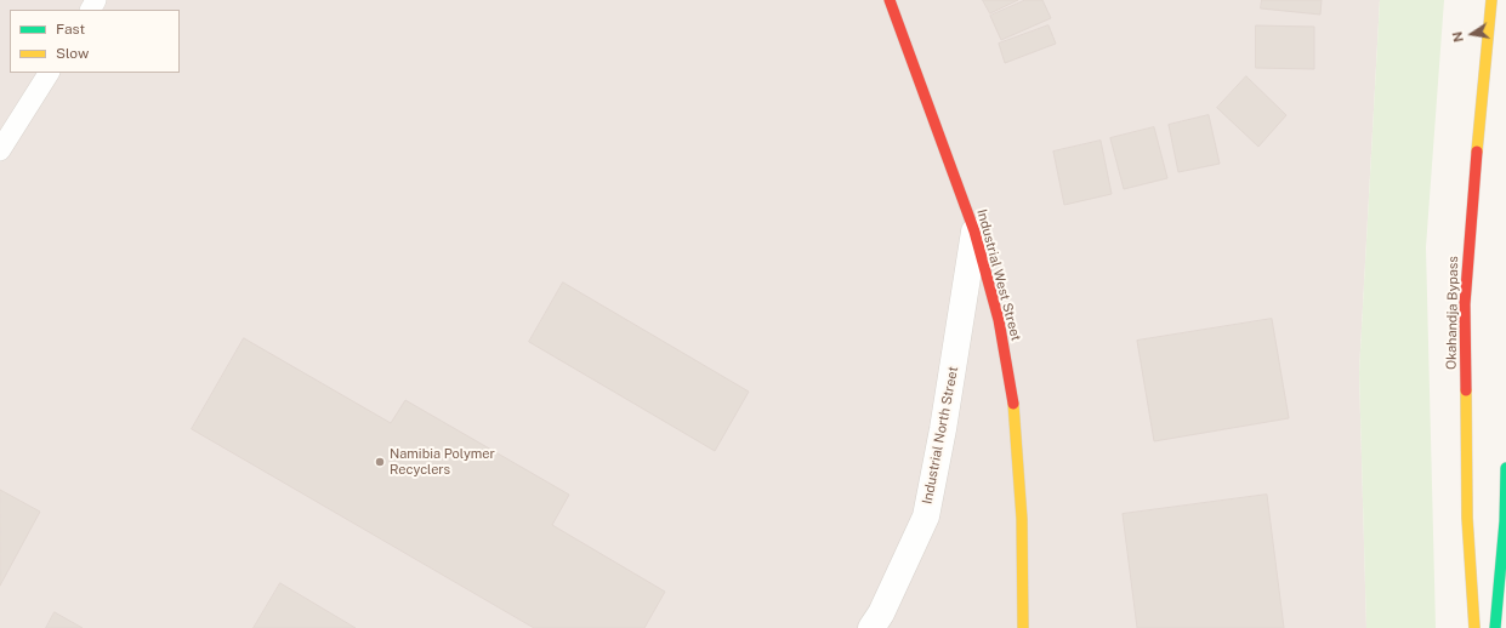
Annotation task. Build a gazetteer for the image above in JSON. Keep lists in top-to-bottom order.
{
  "streets": {
    "main road": ["Industrial West Street", "Okahandja Bypass"],
    "street": ["Industrial North Street"]
  },
  "crossings": [
    ["Industrial West Street", "Industrial North Street"]
  ],
  "places": ["Namibia Polymer Recyclers"],
  "legend": ["Fast", "Slow"],
  "north": "left"
}
